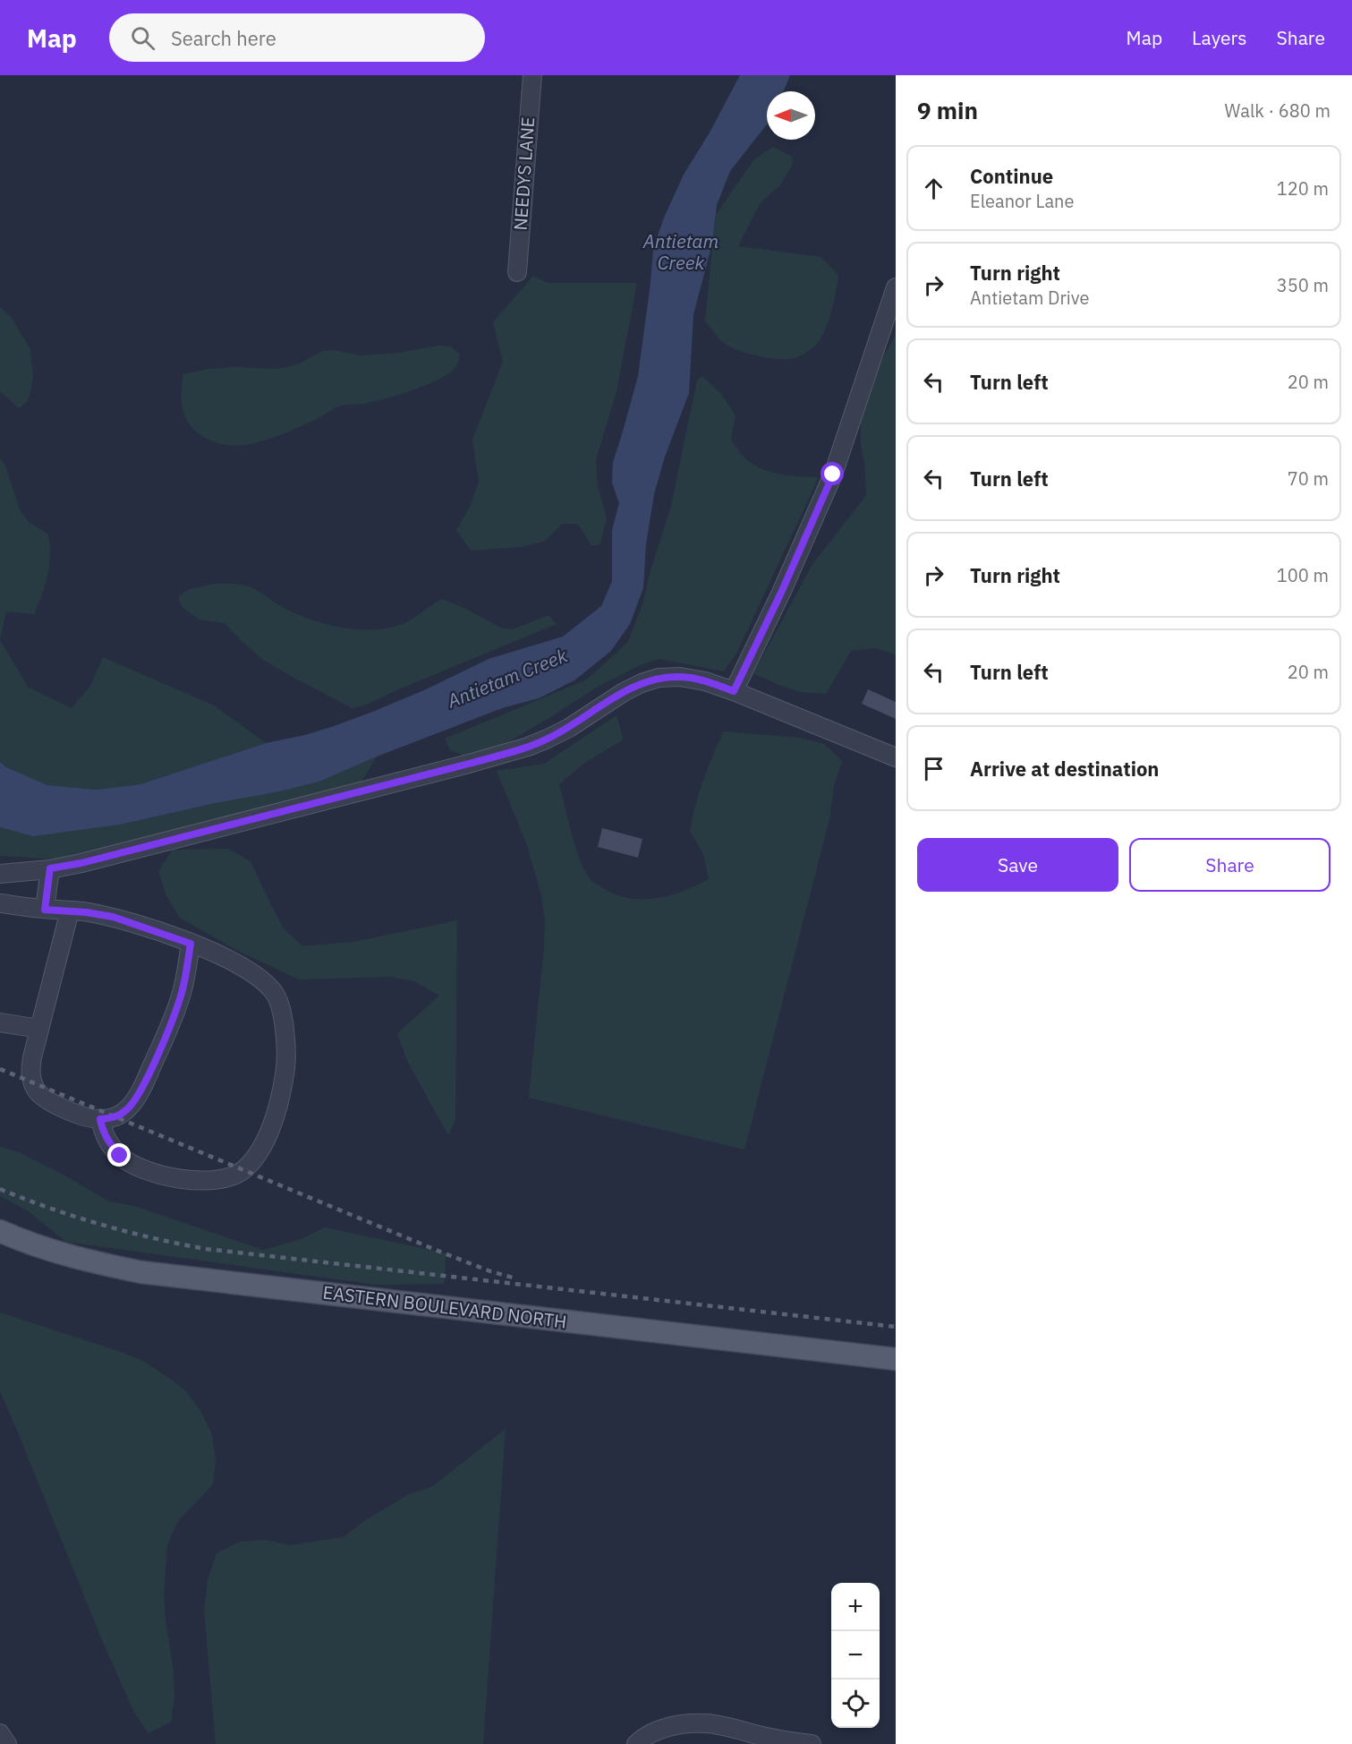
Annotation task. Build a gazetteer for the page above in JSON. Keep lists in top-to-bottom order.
{
  "streets": {
    "main road": ["EASTERN BOULEVARD NORTH"],
    "street": ["NEEDYS LANE"]
  },
  "water": ["Antietam Creek"],
  "north": "left",
  "page": {
    "header": "Map",
    "search": "Search here",
    "nav": ["Map", "Layers", "Share"],
    "heading": ["9 min", "Walk · 680 m"],
    "list": [
      ["Continue", "Eleanor Lane", "120 m"],
      ["Turn right", "Antietam Drive", "350 m"],
      ["Turn left", "20 m"],
      ["Turn left", "70 m"],
      ["Turn right", "100 m"],
      ["Turn left", "20 m"],
      "Arrive at destination"
    ],
    "buttons": ["Save", "Share"],
    "map_buttons": ["+", "−"]
  }
}
